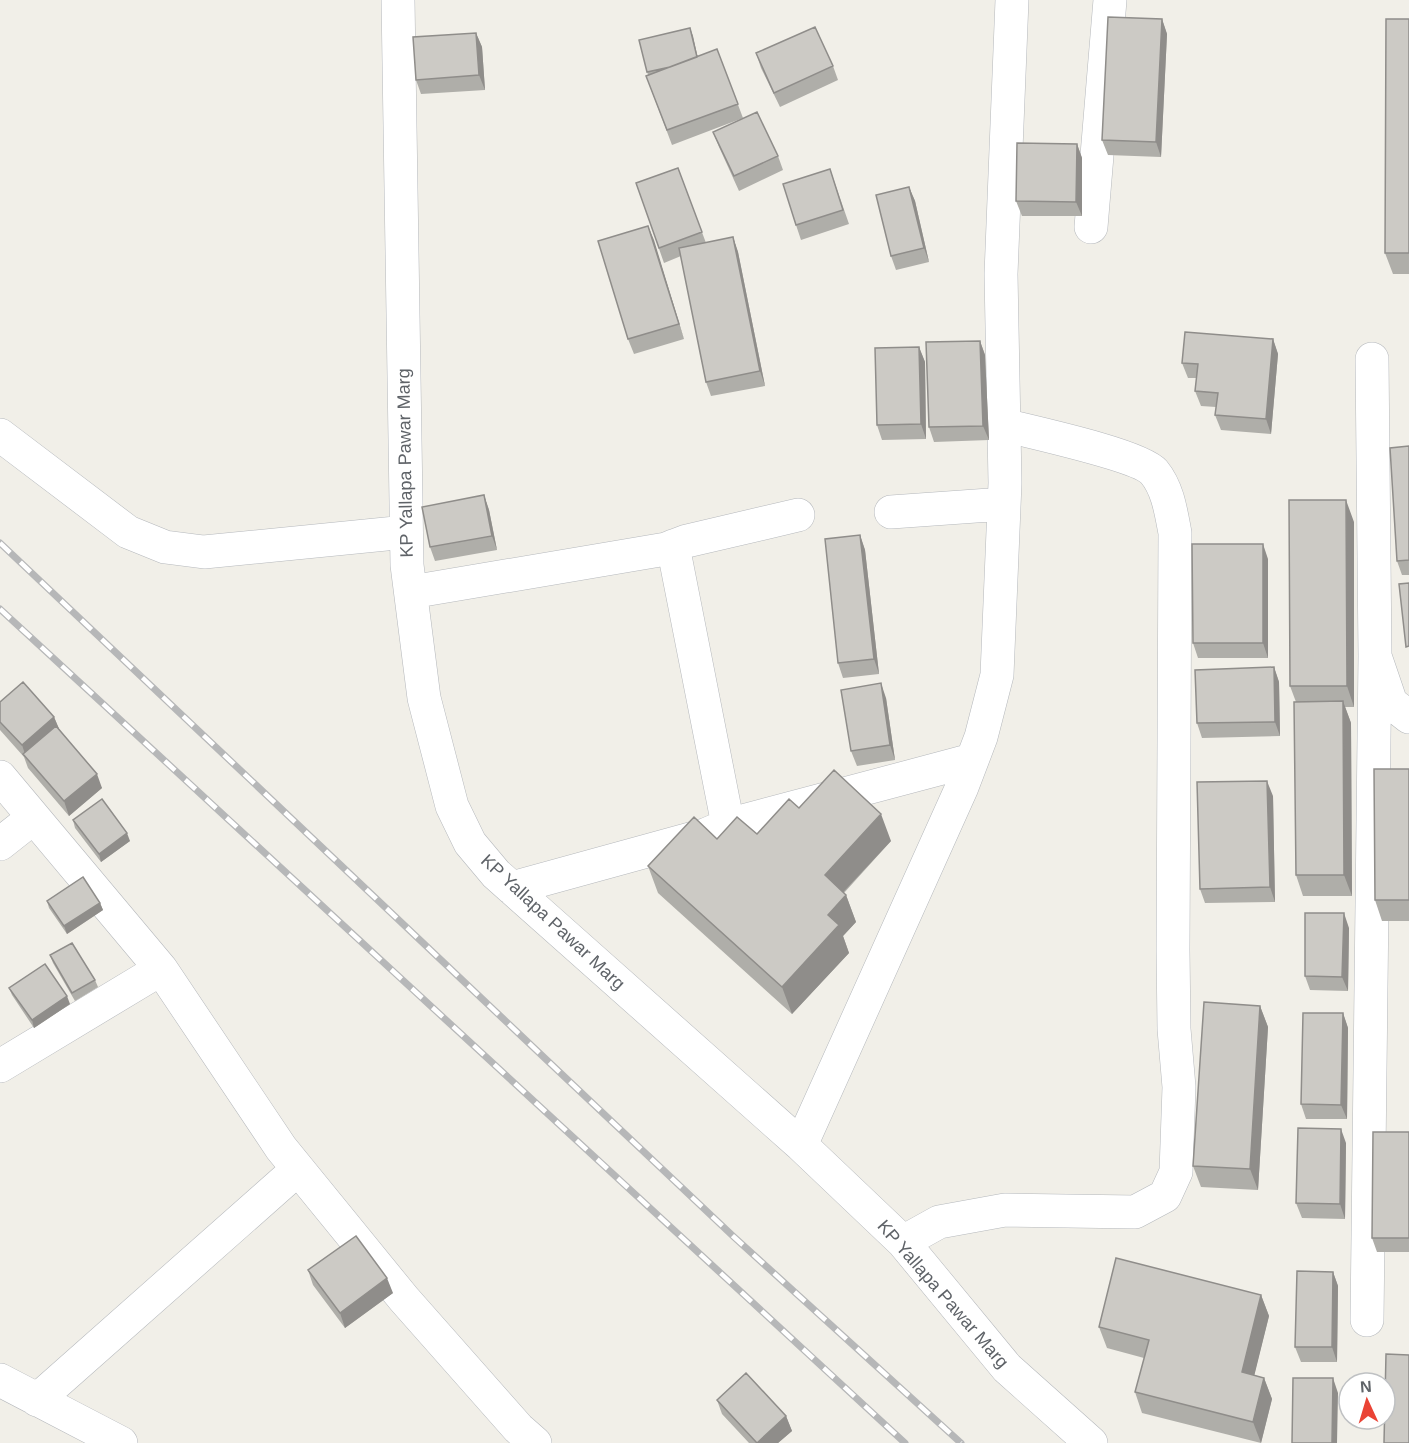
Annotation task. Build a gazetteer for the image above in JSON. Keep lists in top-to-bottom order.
{
  "streets": {
    "street": ["KP Yallapa Pawar Marg"]
  },
  "north": "top"
}
